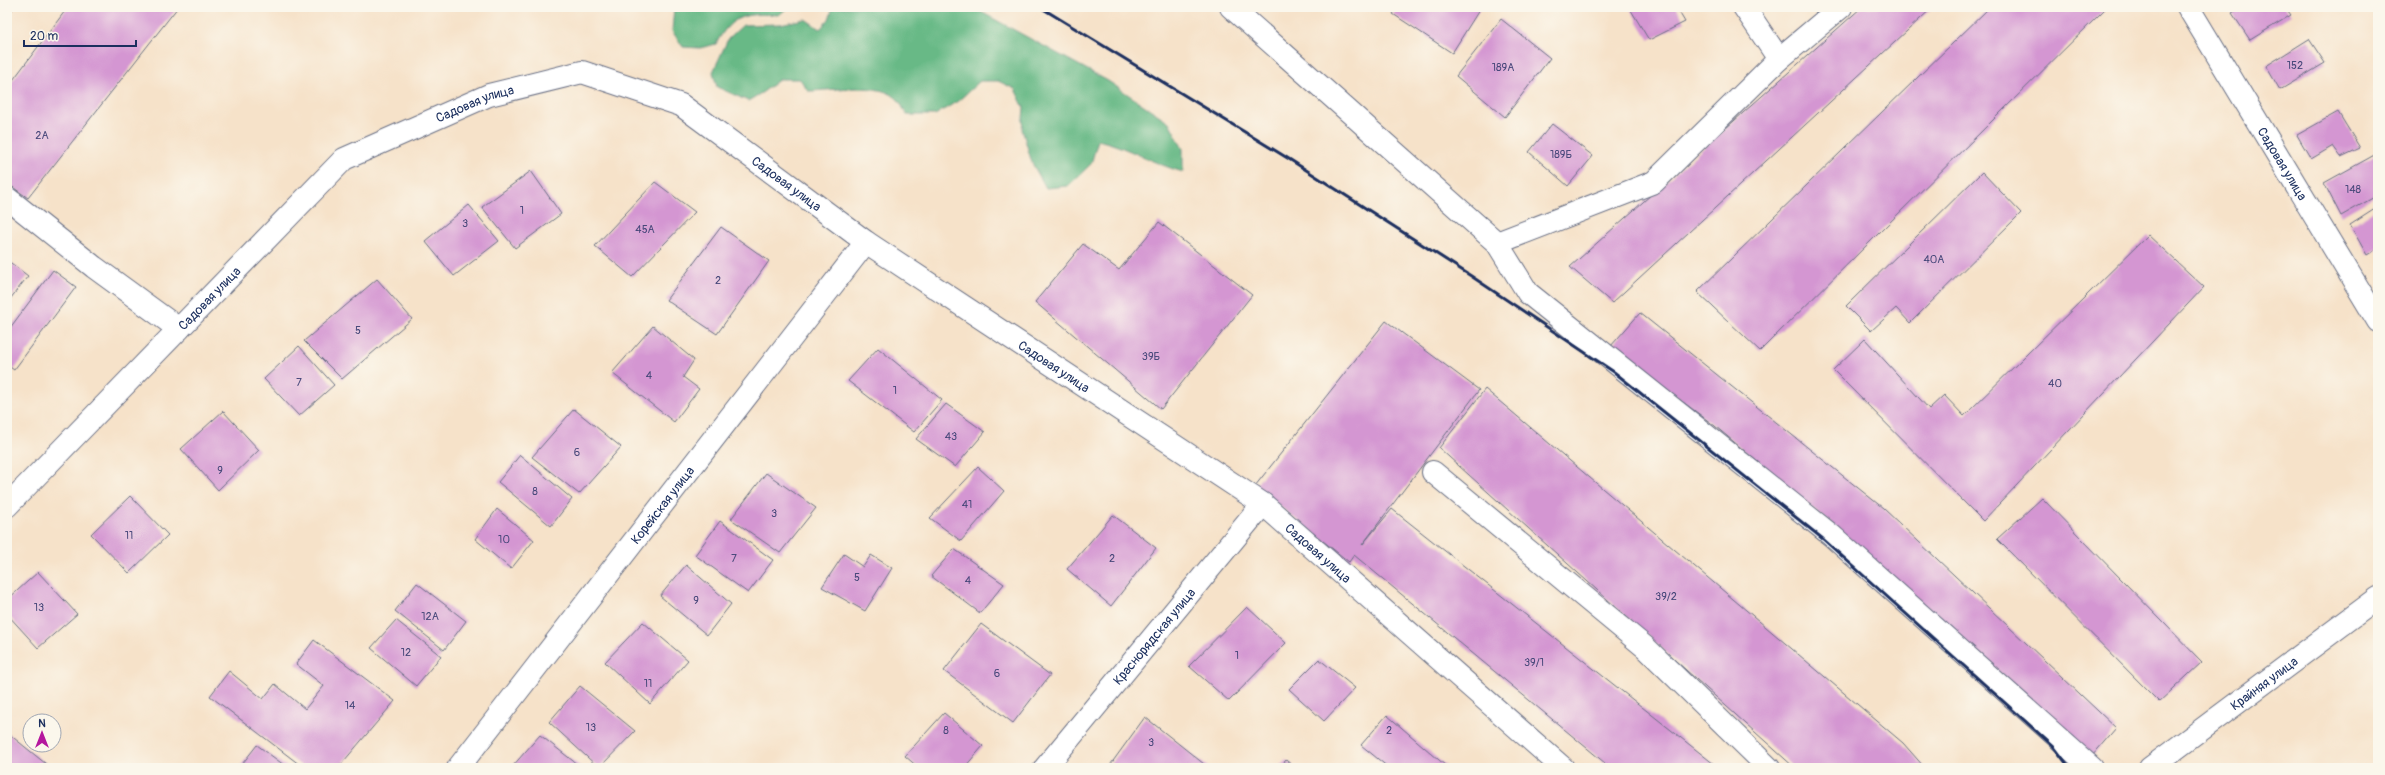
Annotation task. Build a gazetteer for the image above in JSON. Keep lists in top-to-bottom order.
{
  "streets": {
    "street": [
      "Садовая улица",
      "Корейская улица",
      "Краснорядская улица",
      "Крайняя улица"
    ]
  },
  "crossings": [
    ["Садовая улица", "Корейская улица"],
    ["Садовая улица", "Краснорядская улица"]
  ],
  "house_numbers": [
    "152",
    "189А",
    "2А",
    "189Б",
    "148",
    "1",
    "3",
    "45А",
    "40А",
    "2",
    "5",
    "39Б",
    "4",
    "7",
    "40",
    "1",
    "43",
    "6",
    "9",
    "8",
    "41",
    "3",
    "11",
    "10",
    "7",
    "2",
    "5",
    "4",
    "39/2",
    "9",
    "13",
    "12А",
    "12",
    "1",
    "39/1",
    "6",
    "11",
    "14",
    "13",
    "8",
    "2",
    "3"
  ],
  "scale_bar": "20 m",
  "north": "top"
}
